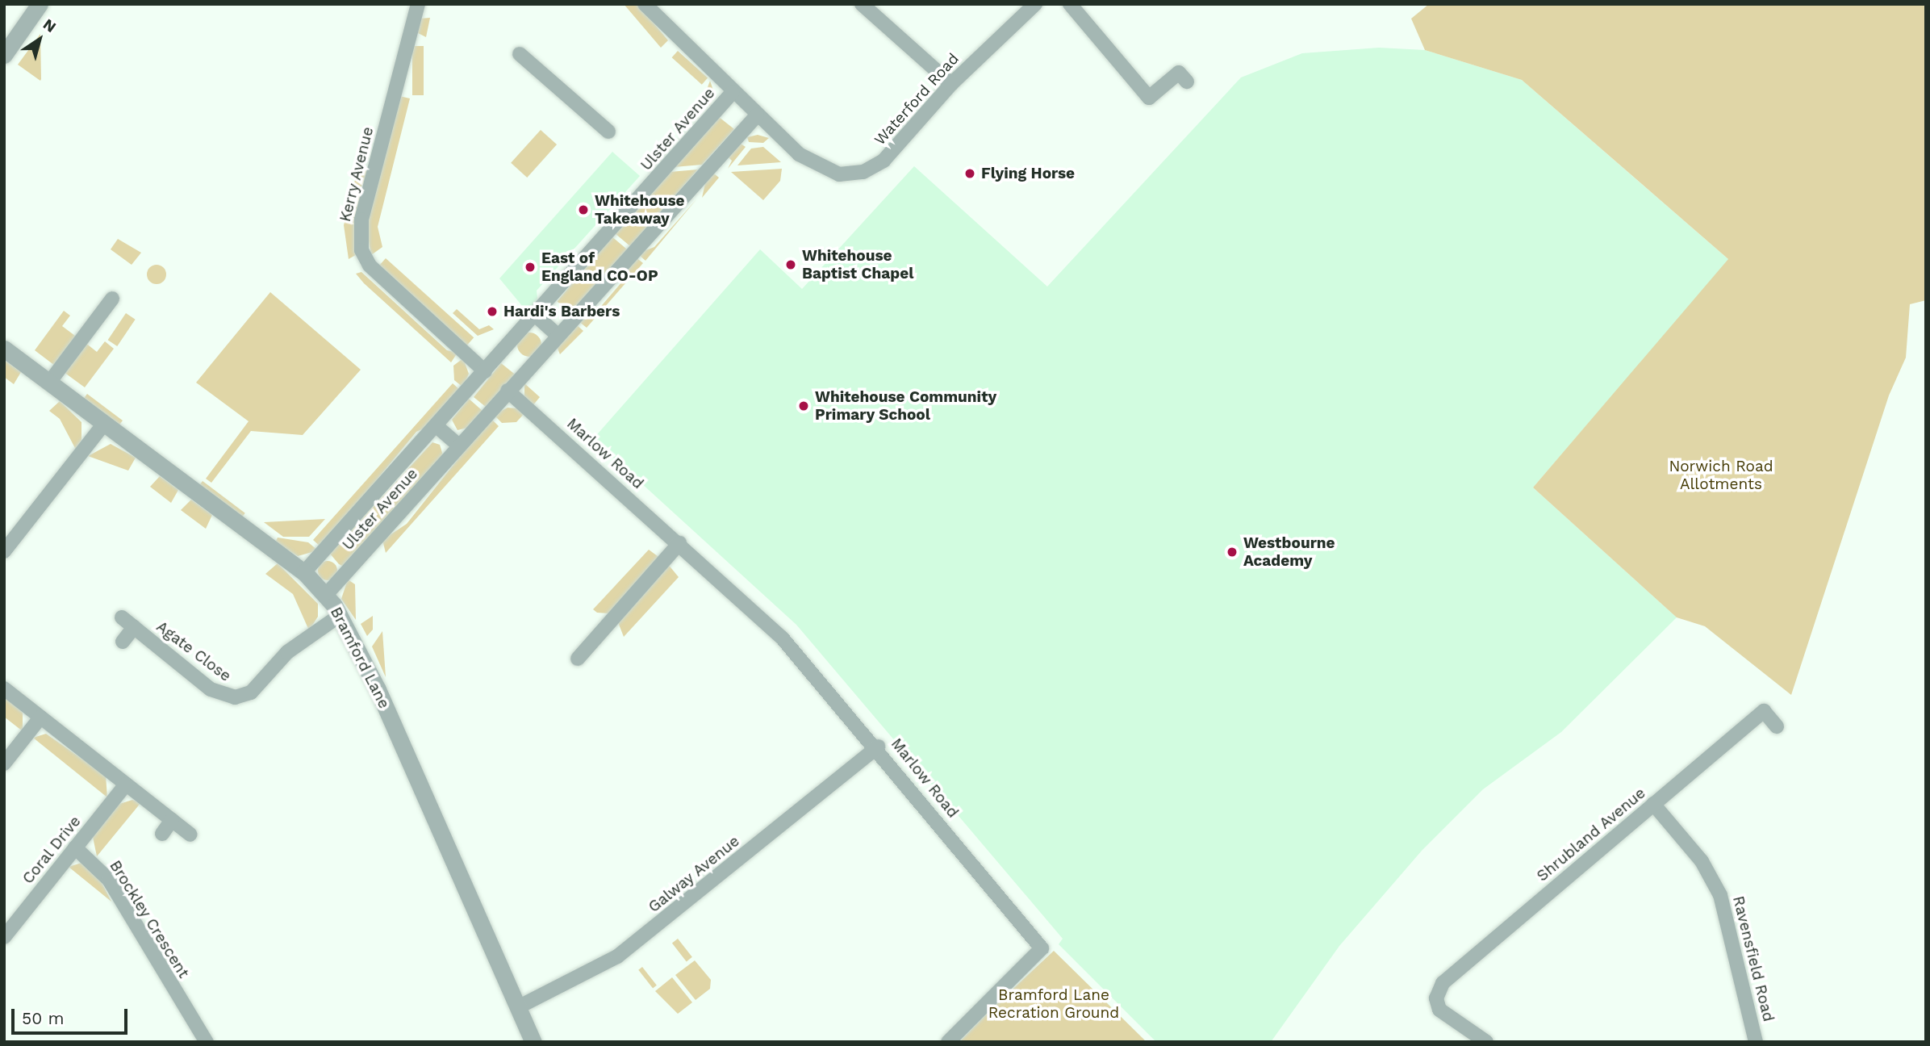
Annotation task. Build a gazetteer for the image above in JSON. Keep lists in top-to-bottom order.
{
  "streets": {
    "street": [
      "Waterford Road",
      "Ulster Avenue",
      "Kerry Avenue",
      "Marlow Road",
      "Agate Close",
      "Bramford Lane",
      "Shrubland Avenue",
      "Coral Drive",
      "Galway Avenue",
      "Brockley Crescent",
      "Ravensfield Road"
    ]
  },
  "crossings": [
    ["Waterford Road", "Ulster Avenue"],
    ["Ulster Avenue", "Kerry Avenue"],
    ["Ulster Avenue", "Marlow Road"],
    ["Ulster Avenue", "Bramford Lane"],
    ["Marlow Road", "Galway Avenue"],
    ["Agate Close", "Bramford Lane"],
    ["Bramford Lane", "Galway Avenue"],
    ["Shrubland Avenue", "Ravensfield Road"],
    ["Coral Drive", "Brockley Crescent"]
  ],
  "parks": ["Norwich Road Allotments", "Bramford Lane Recration Ground"],
  "places": [
    "Flying Horse",
    "Whitehouse Takeaway",
    "Whitehouse Baptist Chapel",
    "East of England CO-OP",
    "Hardi's Barbers",
    "Whitehouse Community Primary School",
    "Westbourne Academy"
  ],
  "scale_bar": "50 m",
  "north": "top right"
}
